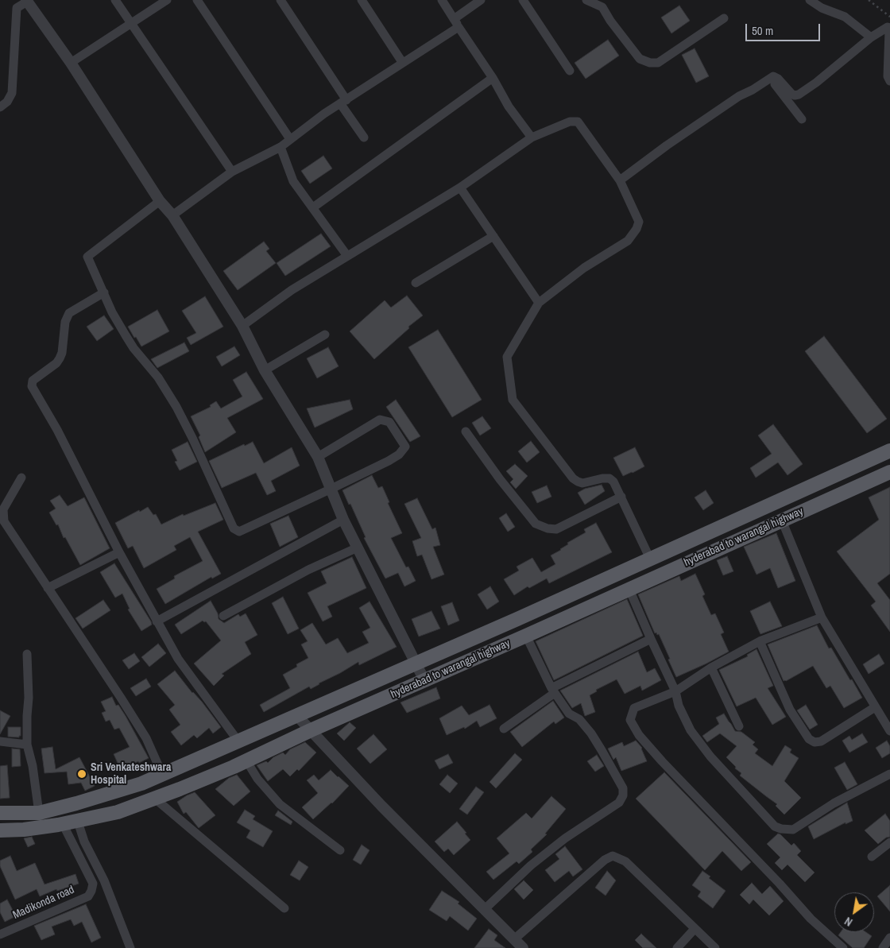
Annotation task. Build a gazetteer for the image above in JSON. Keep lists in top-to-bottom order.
{
  "streets": {
    "main road": ["hyderabad to warangal highway"],
    "street": ["Madikonda road"]
  },
  "crossings": [
    ["hyderabad to warangal highway", "Madikonda road"]
  ],
  "places": ["Sri Venkateshwara Hospital"],
  "scale_bar": "50 m",
  "north": "bottom left"
}
